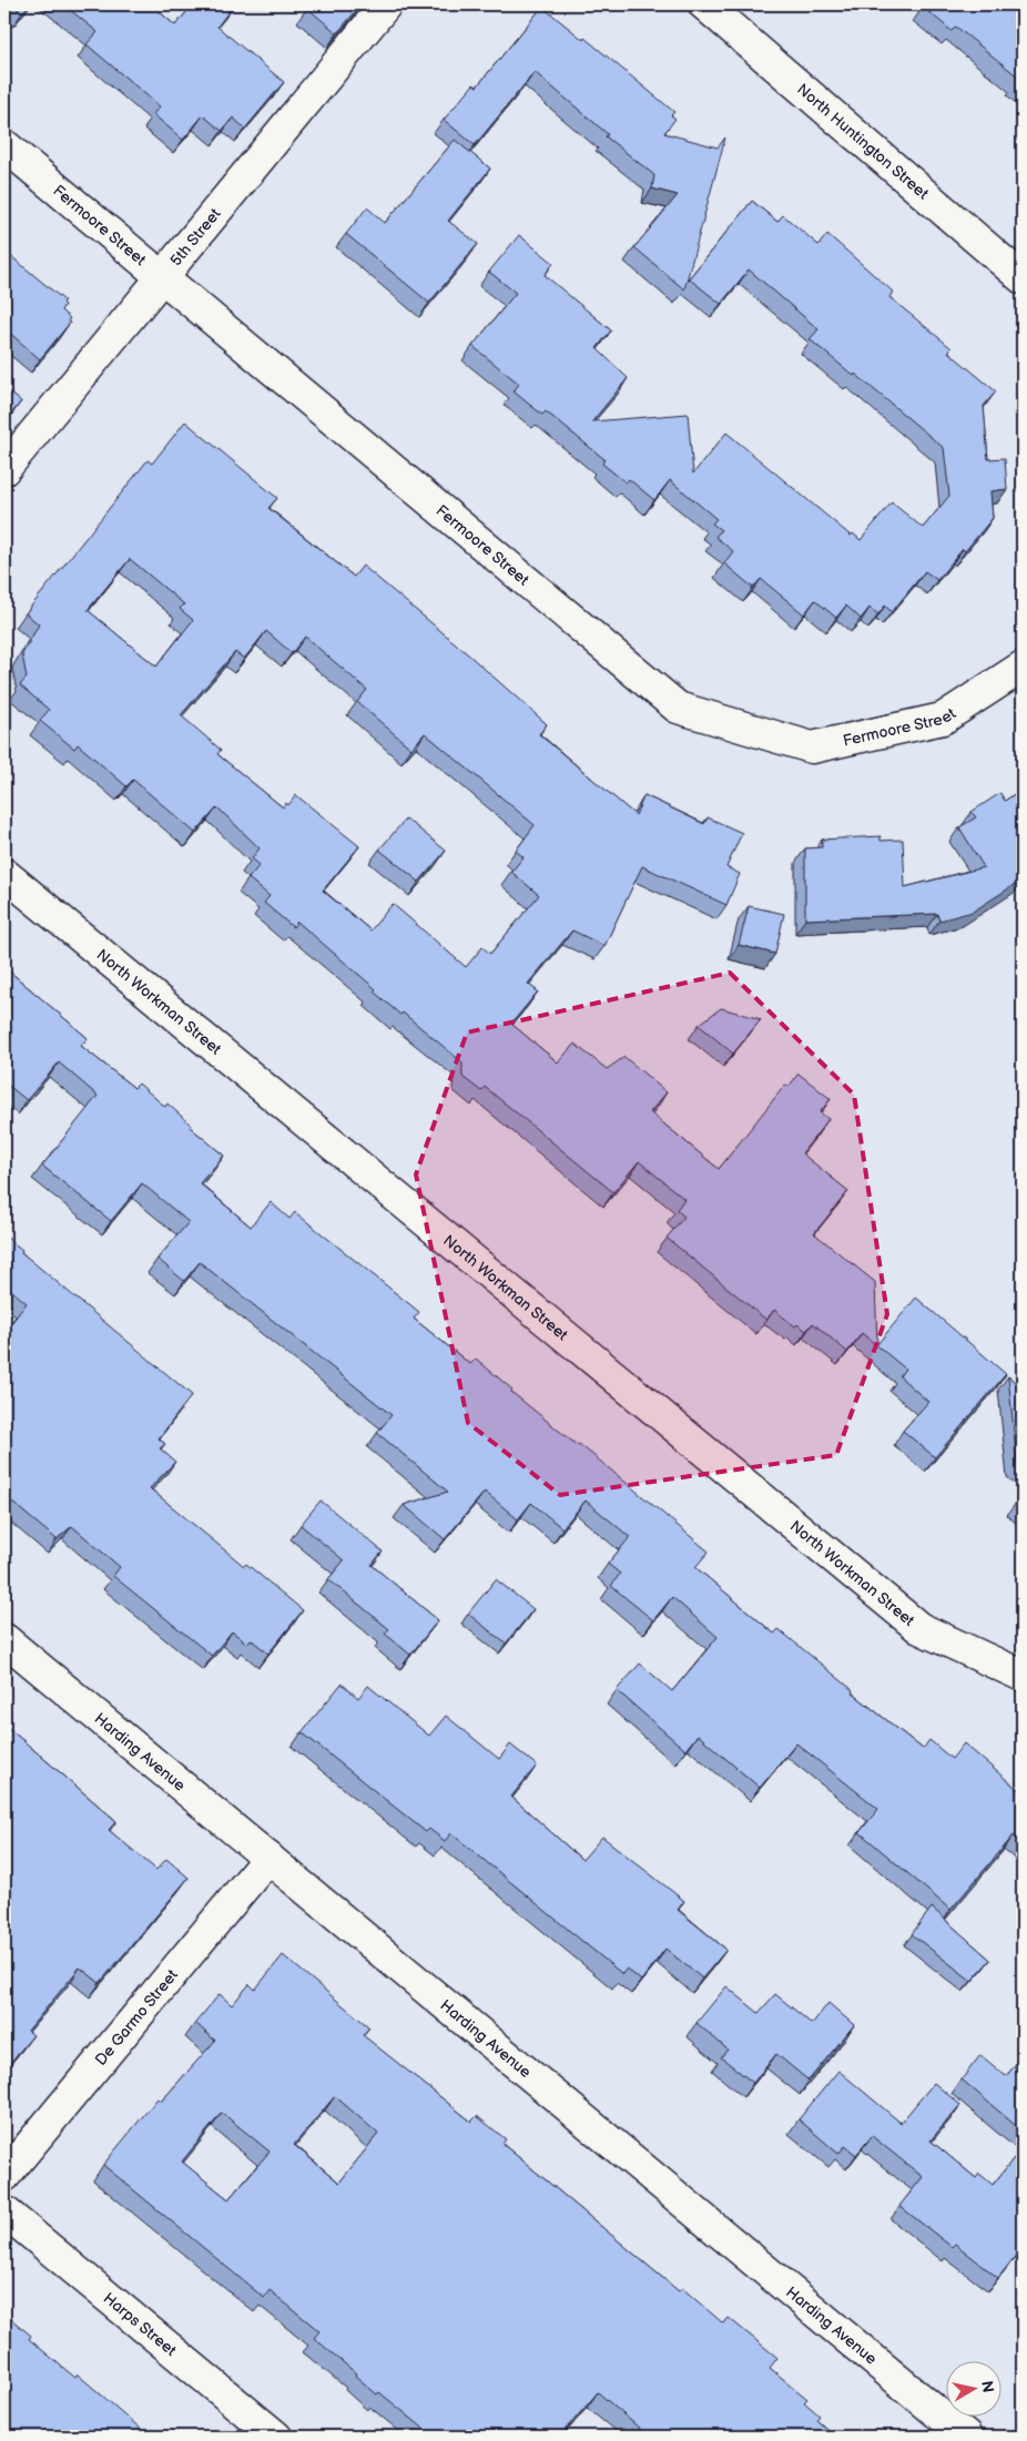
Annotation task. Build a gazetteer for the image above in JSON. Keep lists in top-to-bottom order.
{
  "streets": {
    "street": [
      "North Huntington Street",
      "Fermoore Street",
      "5th Street",
      "North Workman Street",
      "Harding Avenue",
      "De Garmo Street",
      "Harps Street"
    ]
  },
  "crossings": [
    ["Fermoore Street", "5th Street"],
    ["Harding Avenue", "De Garmo Street"]
  ],
  "north": "right"
}
